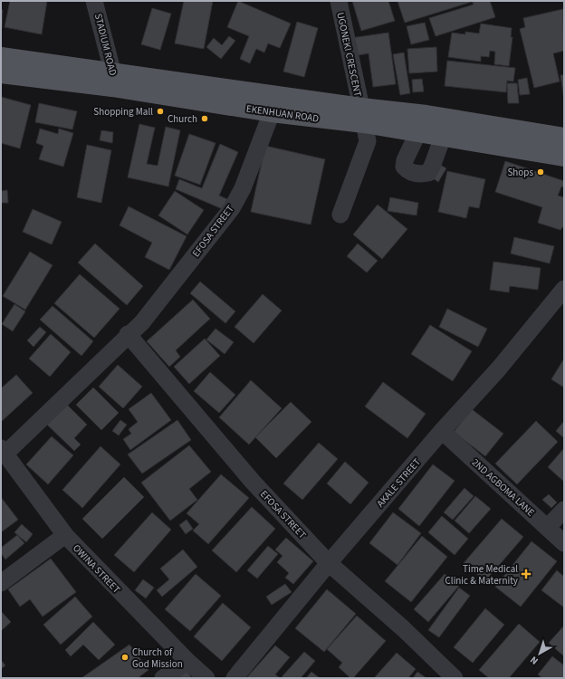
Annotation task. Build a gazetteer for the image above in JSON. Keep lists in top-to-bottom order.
{
  "streets": {
    "main road": ["EKENHUAN ROAD"],
    "street": [
      "STADIUM ROAD",
      "UGONEKI CRESCENT",
      "EFOSA STREET",
      "AKALE STREET",
      "2ND AGBOMA LANE",
      "OWINA STREET"
    ]
  },
  "crossings": [
    ["STADIUM ROAD", "EKENHUAN ROAD"],
    ["UGONEKI CRESCENT", "EKENHUAN ROAD"],
    ["EKENHUAN ROAD", "EFOSA STREET"],
    ["EFOSA STREET", "AKALE STREET"],
    ["EFOSA STREET", "OWINA STREET"],
    ["AKALE STREET", "2ND AGBOMA LANE"]
  ],
  "places": {
    "other": [
      "Shopping Mall",
      "Church",
      "Shops",
      "Church of God Mission"
    ],
    "health": ["Time Medical Clinic & Maternity"]
  },
  "north": "bottom left"
}
